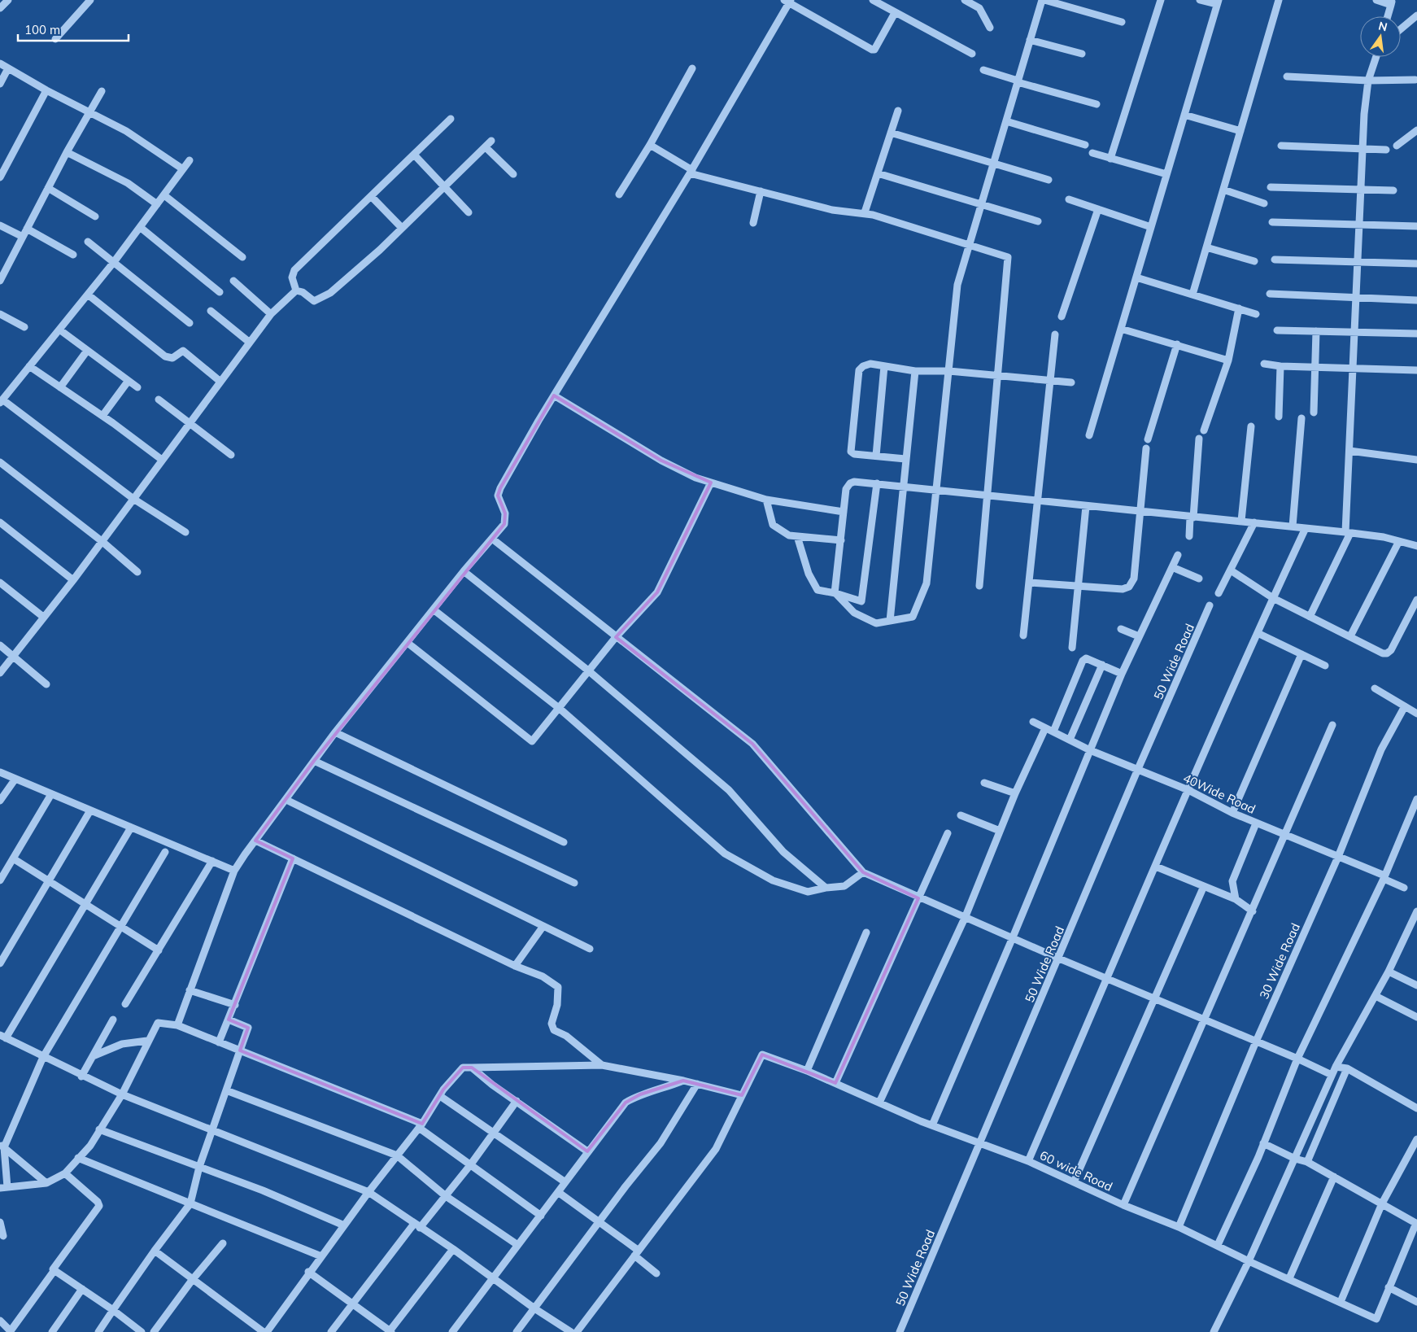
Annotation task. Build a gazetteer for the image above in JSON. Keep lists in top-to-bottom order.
{
  "streets": {
    "street": [
      "50 Wide Road",
      "40Wide Road",
      "30 Wide Road",
      "60 wide Road"
    ]
  },
  "crossings": [
    ["50 Wide Road", "40Wide Road"],
    ["50 Wide Road", "60 wide Road"],
    ["40Wide Road", "30 Wide Road"],
    ["30 Wide Road", "60 wide Road"]
  ],
  "scale_bar": "100 m",
  "north": "top"
}
